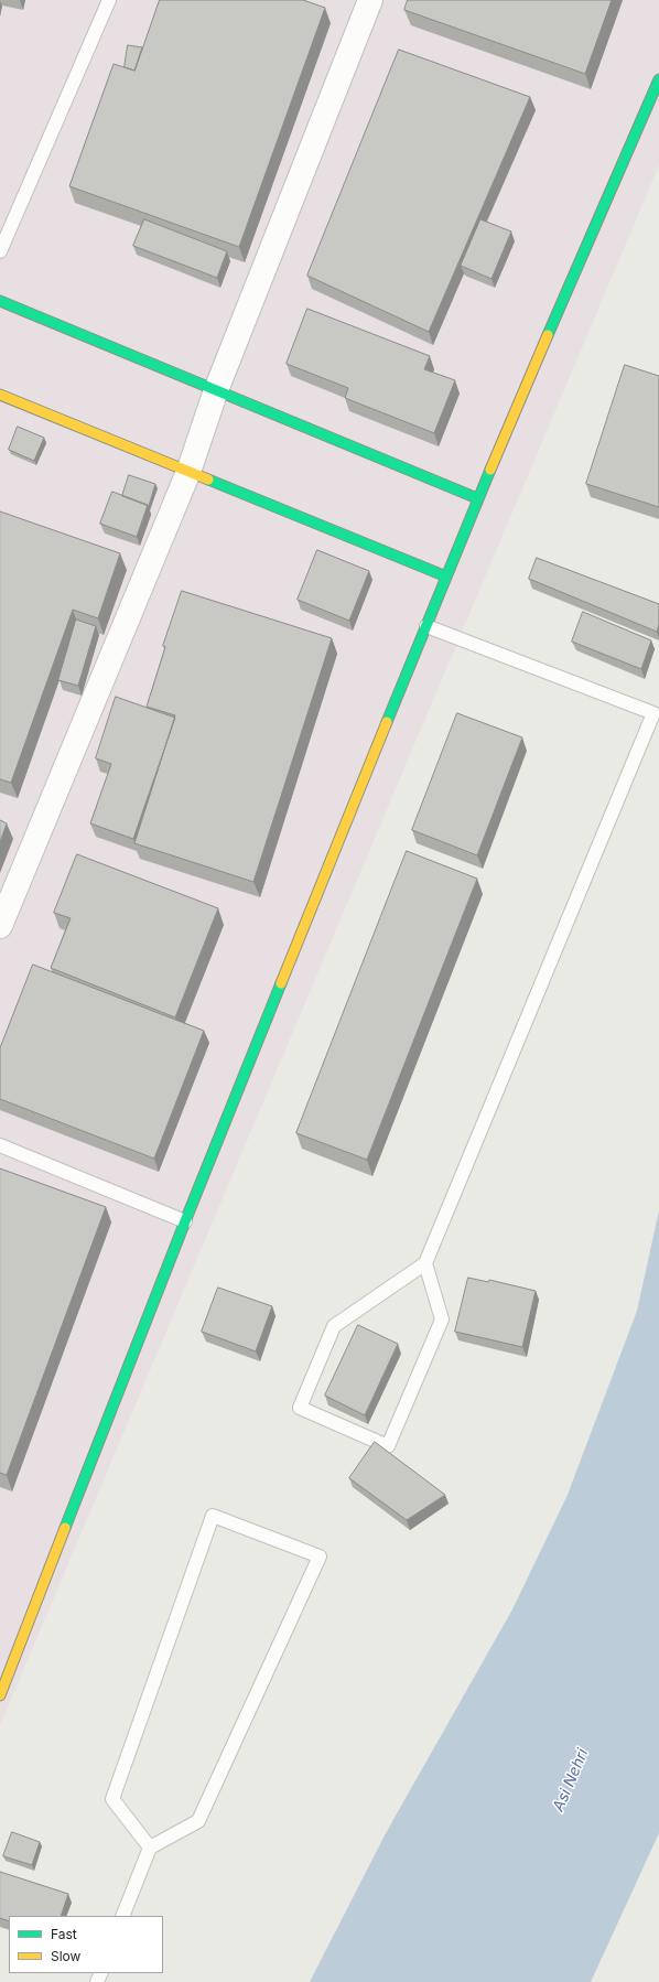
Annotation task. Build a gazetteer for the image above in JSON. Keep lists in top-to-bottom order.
{
  "water": ["Asi Nehri"],
  "legend": ["Fast", "Slow"]
}
